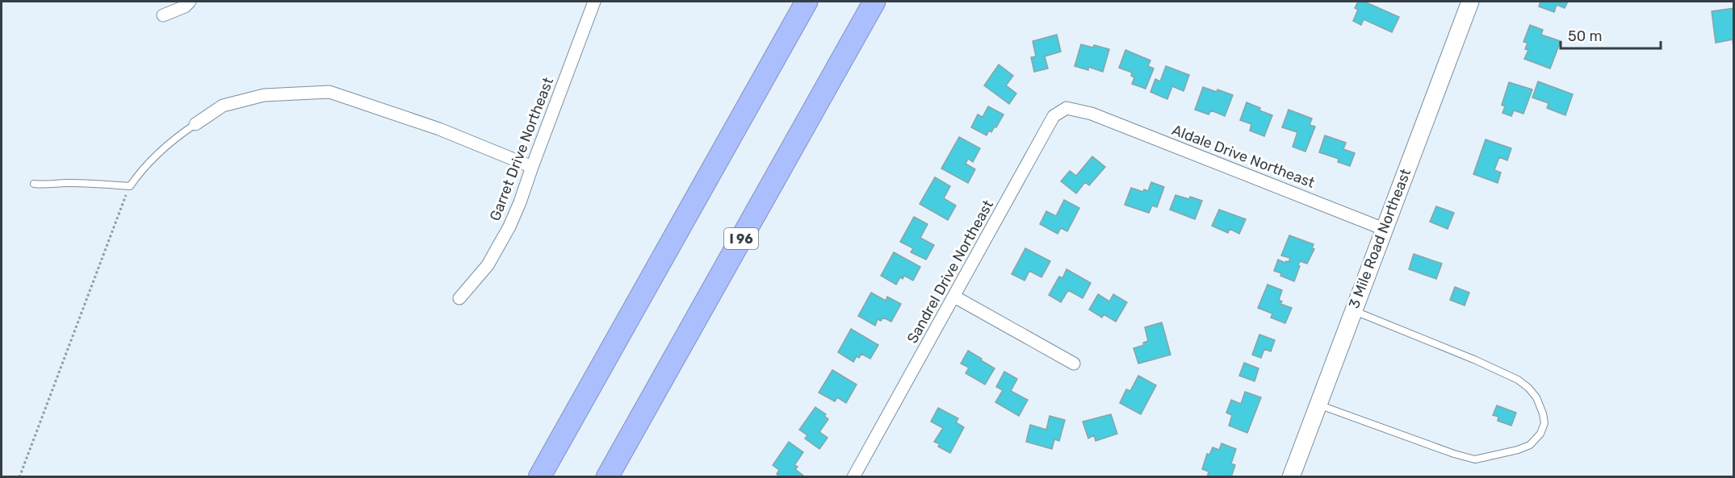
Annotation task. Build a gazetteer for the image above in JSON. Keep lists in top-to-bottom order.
{
  "streets": {
    "highway": ["I 96"],
    "main road": ["3 Mile Road Northeast"],
    "street": ["Garret Drive Northeast", "Aldale Drive Northeast", "Sandrel Drive Northeast"]
  },
  "crossings": [
    ["Aldale Drive Northeast", "3 Mile Road Northeast"],
    ["Aldale Drive Northeast", "Sandrel Drive Northeast"]
  ],
  "scale_bar": "50 m"
}
